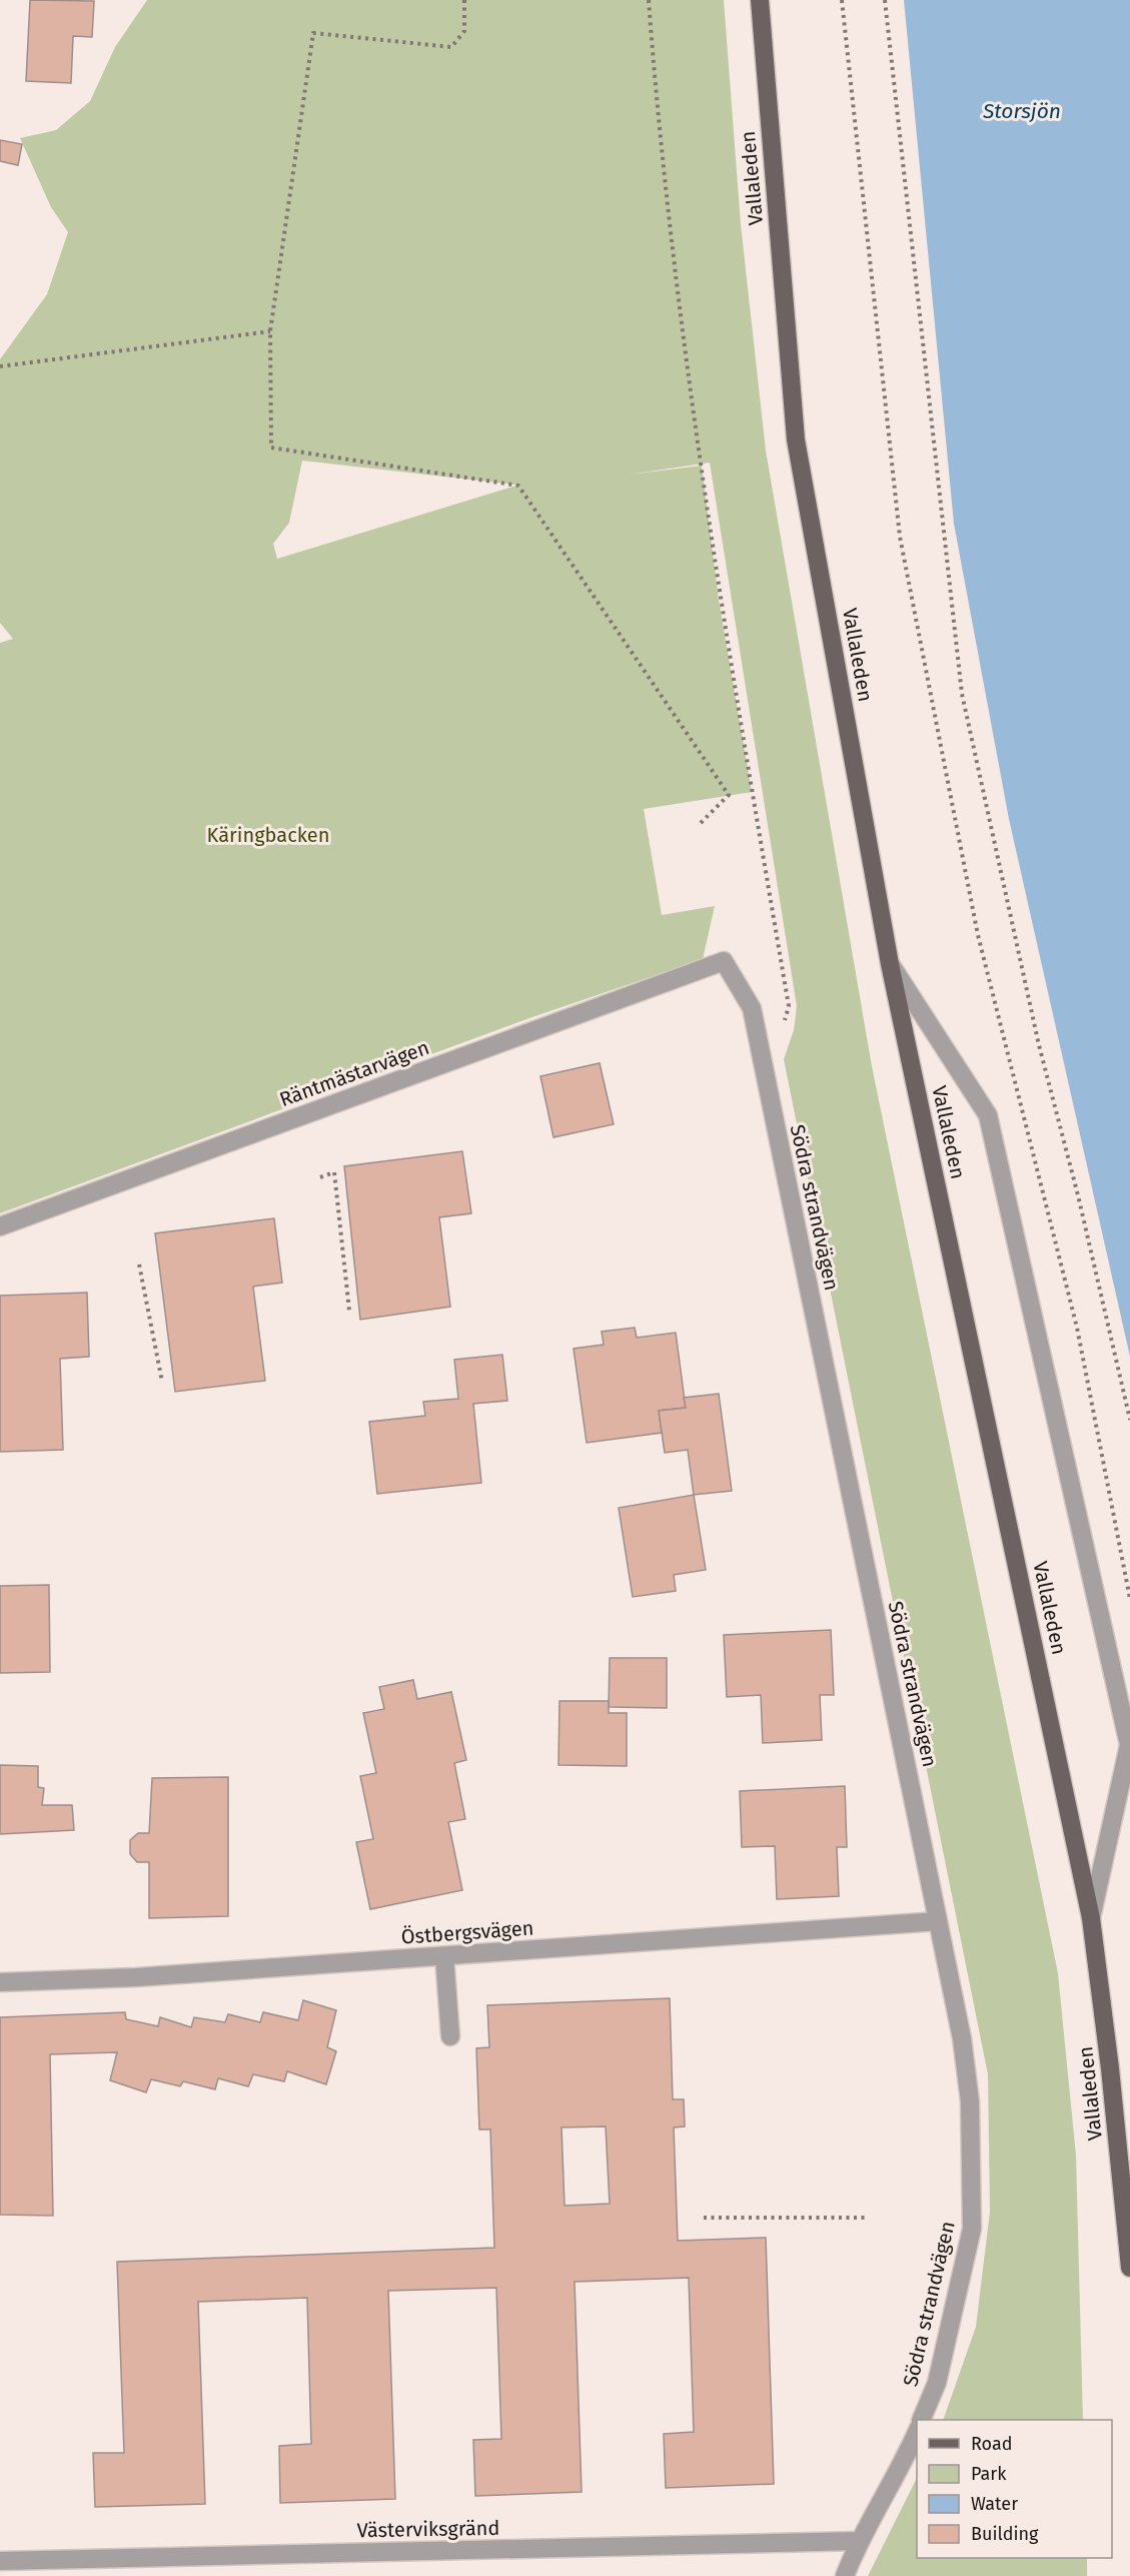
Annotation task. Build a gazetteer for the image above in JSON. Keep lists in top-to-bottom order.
{
  "streets": {
    "main road": ["Vallaleden"],
    "street": [
      "Räntmästarvägen",
      "Södra strandvägen",
      "Östbergsvägen",
      "Västerviksgränd"
    ]
  },
  "crossings": [
    ["Räntmästarvägen", "Södra strandvägen"],
    ["Södra strandvägen", "Östbergsvägen"]
  ],
  "water": ["Storsjön"],
  "parks": ["Käringbacken"],
  "legend": [
    "Road",
    "Park",
    "Water",
    "Building"
  ]
}
